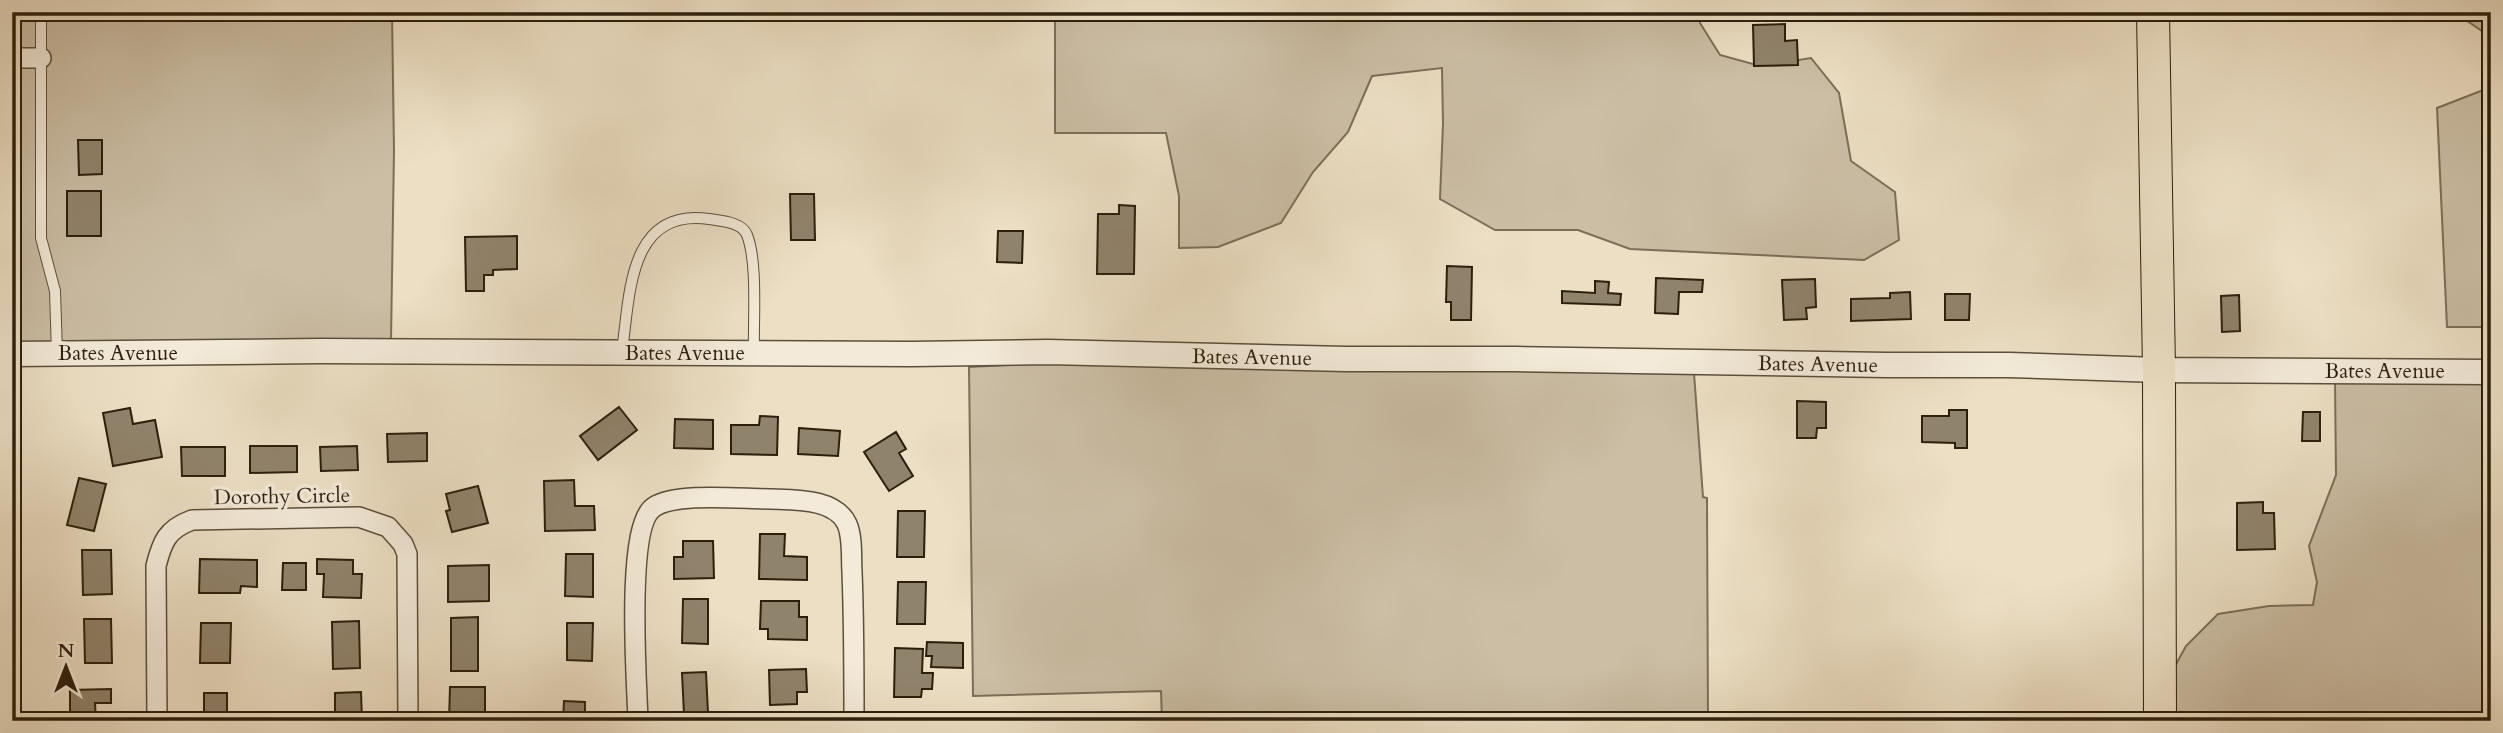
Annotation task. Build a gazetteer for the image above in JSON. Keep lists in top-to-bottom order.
{
  "streets": {
    "street": ["Bates Avenue", "Dorothy Circle"]
  },
  "north": "top"
}
